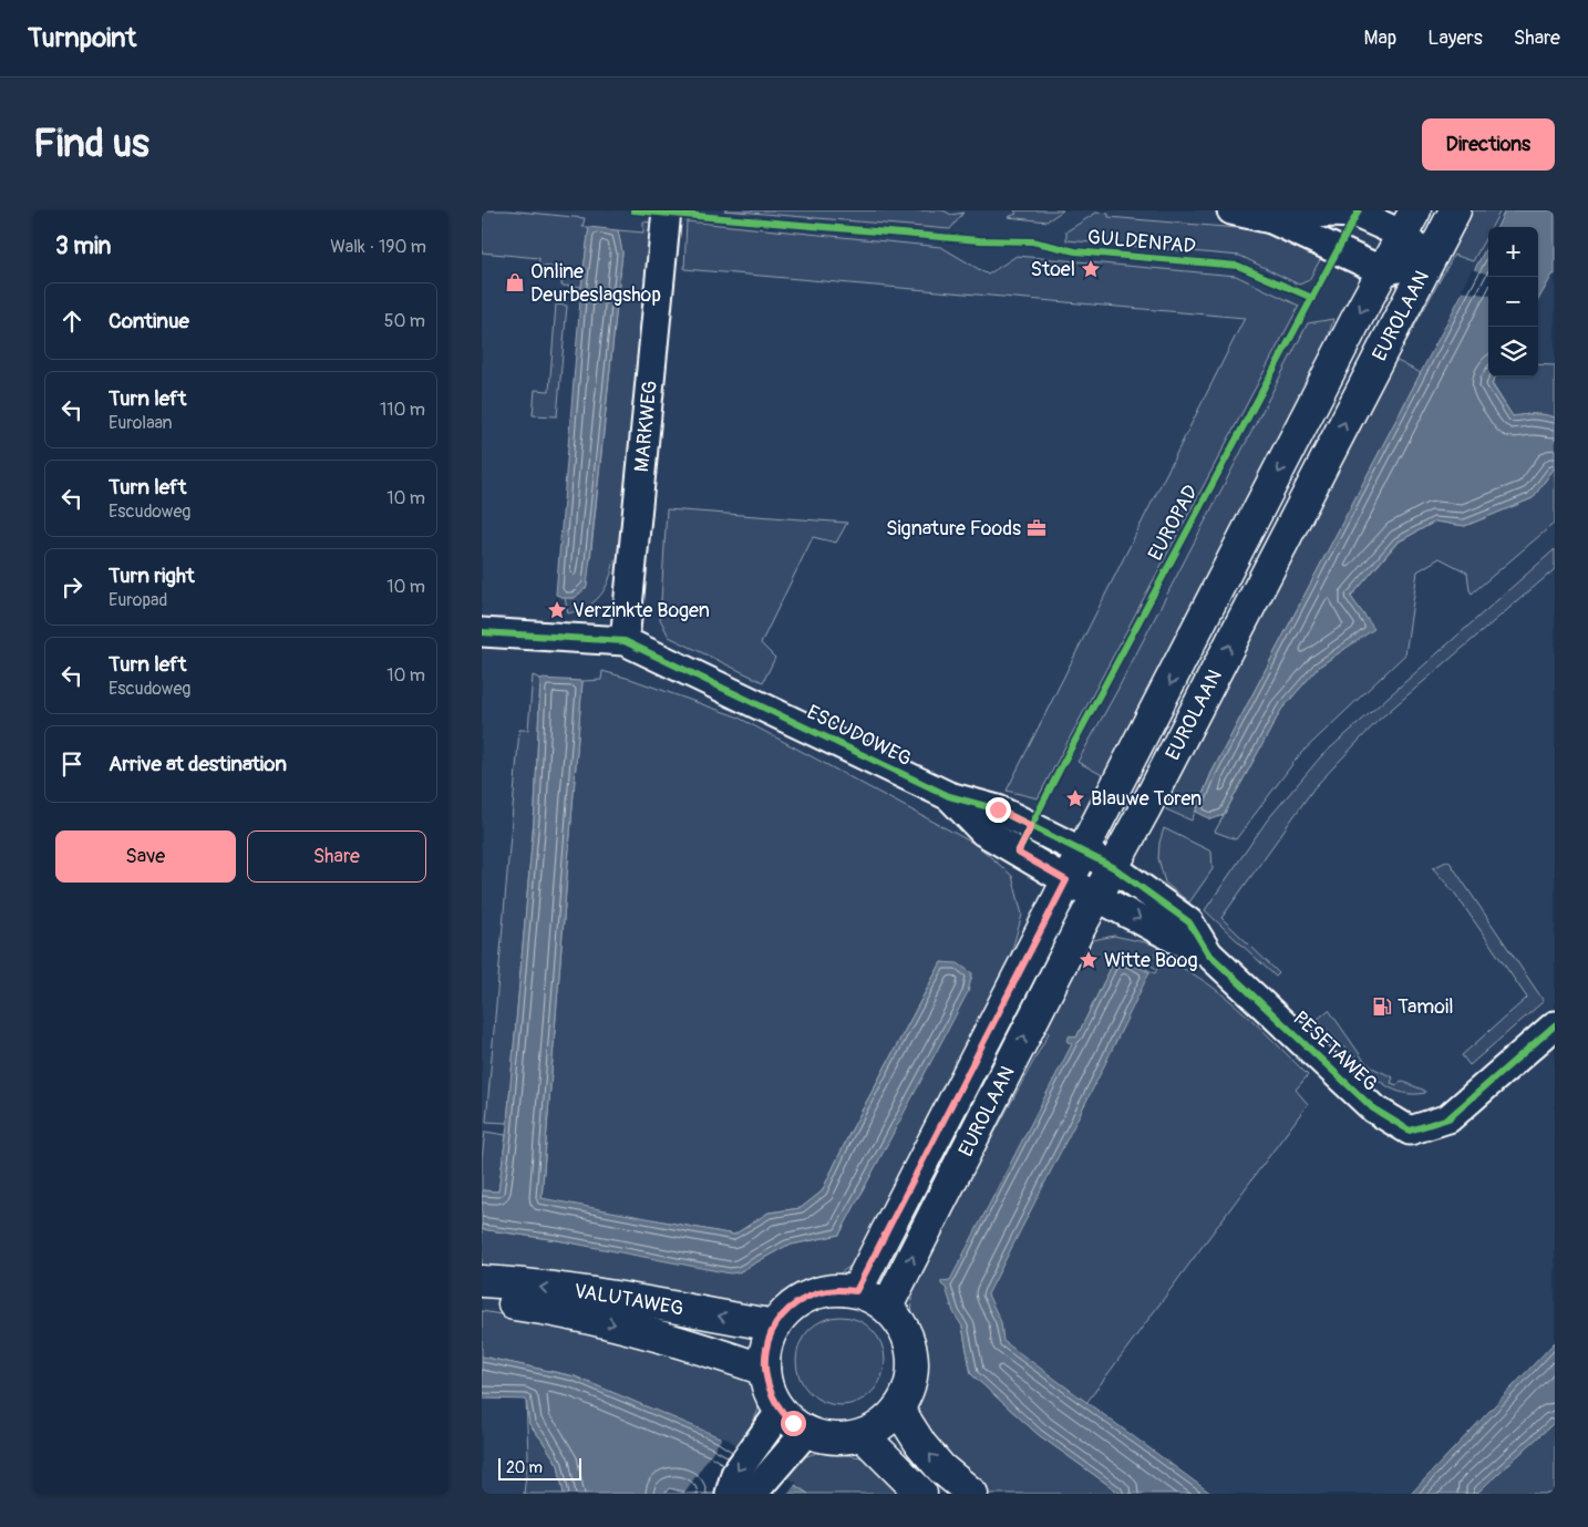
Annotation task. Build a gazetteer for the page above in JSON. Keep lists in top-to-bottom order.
{
  "streets": {
    "main road": ["EUROLAAN", "VALUTAWEG"],
    "street": ["MARKWEG", "ESCUDOWEG", "PESETAWEG"],
    "cycle path": ["GULDENPAD", "EUROPAD"]
  },
  "crossings": [
    ["EUROLAAN", "ESCUDOWEG"],
    ["EUROLAAN", "PESETAWEG"],
    ["EUROLAAN", "VALUTAWEG"],
    ["MARKWEG", "ESCUDOWEG"],
    ["ESCUDOWEG", "PESETAWEG"]
  ],
  "places": {
    "place": [
      "Stoel",
      "Verzinkte Bogen",
      "Blauwe Toren",
      "Witte Boog"
    ],
    "shop": ["Online Deurbeslagshop"],
    "office": ["Signature Foods"],
    "fuel station": ["Tamoil"]
  },
  "scale_bar": "20 m",
  "page": {
    "header": "Turnpoint",
    "nav": ["Map", "Layers", "Share"],
    "buttons": [
      "Directions",
      ["Save", "Share"]
    ],
    "title": "Find us",
    "heading": ["3 min", "Walk · 190 m"],
    "map_buttons": ["+", "−"],
    "list": [
      ["Continue", "50 m"],
      ["Turn left", "Eurolaan", "110 m"],
      ["Turn left", "Escudoweg", "10 m"],
      ["Turn right", "Europad", "10 m"],
      ["Turn left", "Escudoweg", "10 m"],
      "Arrive at destination"
    ],
    "scale": "20 m"
  }
}
